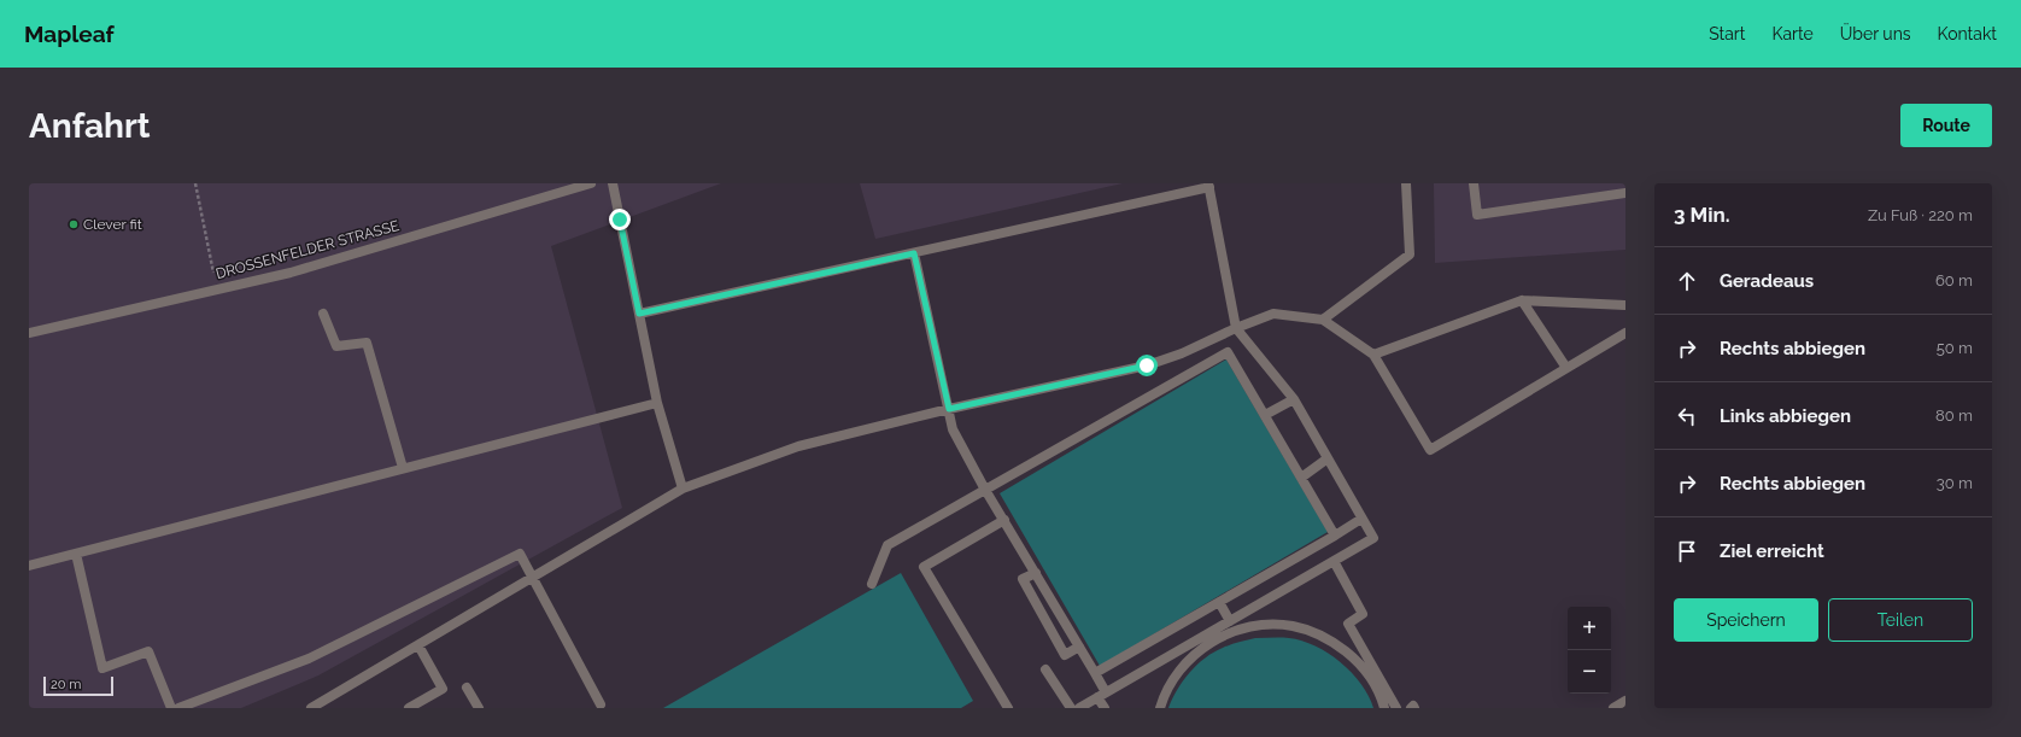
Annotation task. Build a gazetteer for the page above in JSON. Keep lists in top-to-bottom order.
{
  "streets": {
    "street": ["DROSSENFELDER STRASSE"]
  },
  "places": ["Clever fit"],
  "scale_bar": "20 m",
  "page": {
    "header": "Mapleaf",
    "nav": [
      "Start",
      "Karte",
      "Über uns",
      "Kontakt"
    ],
    "buttons": [
      "Route",
      ["Speichern", "Teilen"]
    ],
    "title": "Anfahrt",
    "heading": ["3 Min.", "Zu Fuß · 220 m"],
    "list": [
      ["Geradeaus", "60 m"],
      ["Rechts abbiegen", "50 m"],
      ["Links abbiegen", "80 m"],
      ["Rechts abbiegen", "30 m"],
      "Ziel erreicht"
    ],
    "map_buttons": ["+", "−"],
    "scale": "20 m"
  }
}
